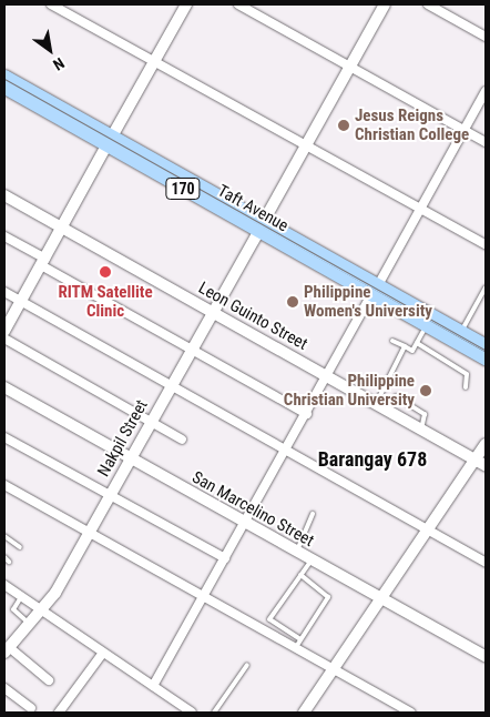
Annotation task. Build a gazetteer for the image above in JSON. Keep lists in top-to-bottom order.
{
  "streets": {
    "main road": ["170", "Taft Avenue"],
    "street": ["Leon Guinto Street", "Nakpil Street", "San Marcelino Street"]
  },
  "crossings": [
    ["Taft Avenue", "Nakpil Street"],
    ["Leon Guinto Street", "Nakpil Street"],
    ["Nakpil Street", "San Marcelino Street"]
  ],
  "districts": ["Barangay 678"],
  "places": [
    "Jesus Reigns Christian College",
    "RITM Satellite Clinic",
    "Philippine Women's University",
    "Philippine Christian University"
  ],
  "north": "bottom right"
}
